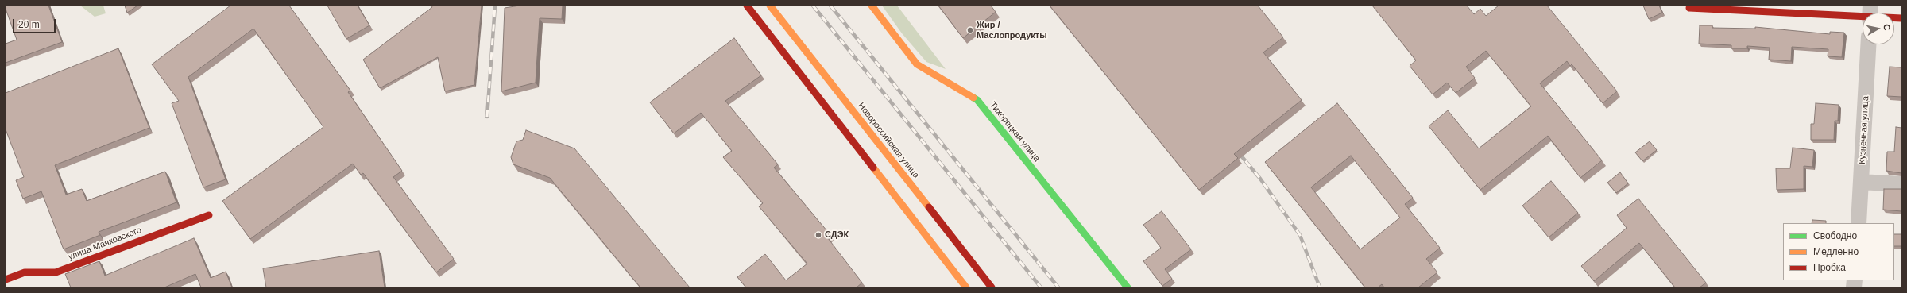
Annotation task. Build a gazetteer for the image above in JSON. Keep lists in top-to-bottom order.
{
  "streets": {
    "street": [
      "Кузнечная улица",
      "Тихорецкая улица",
      "Новороссийская улица",
      "улица Маяковского"
    ]
  },
  "places": ["Жир / Маслопродукты", "СДЭК"],
  "legend": ["Свободно", "Медленно", "Пробка"],
  "scale_bar": "20 m",
  "north": "right"
}
